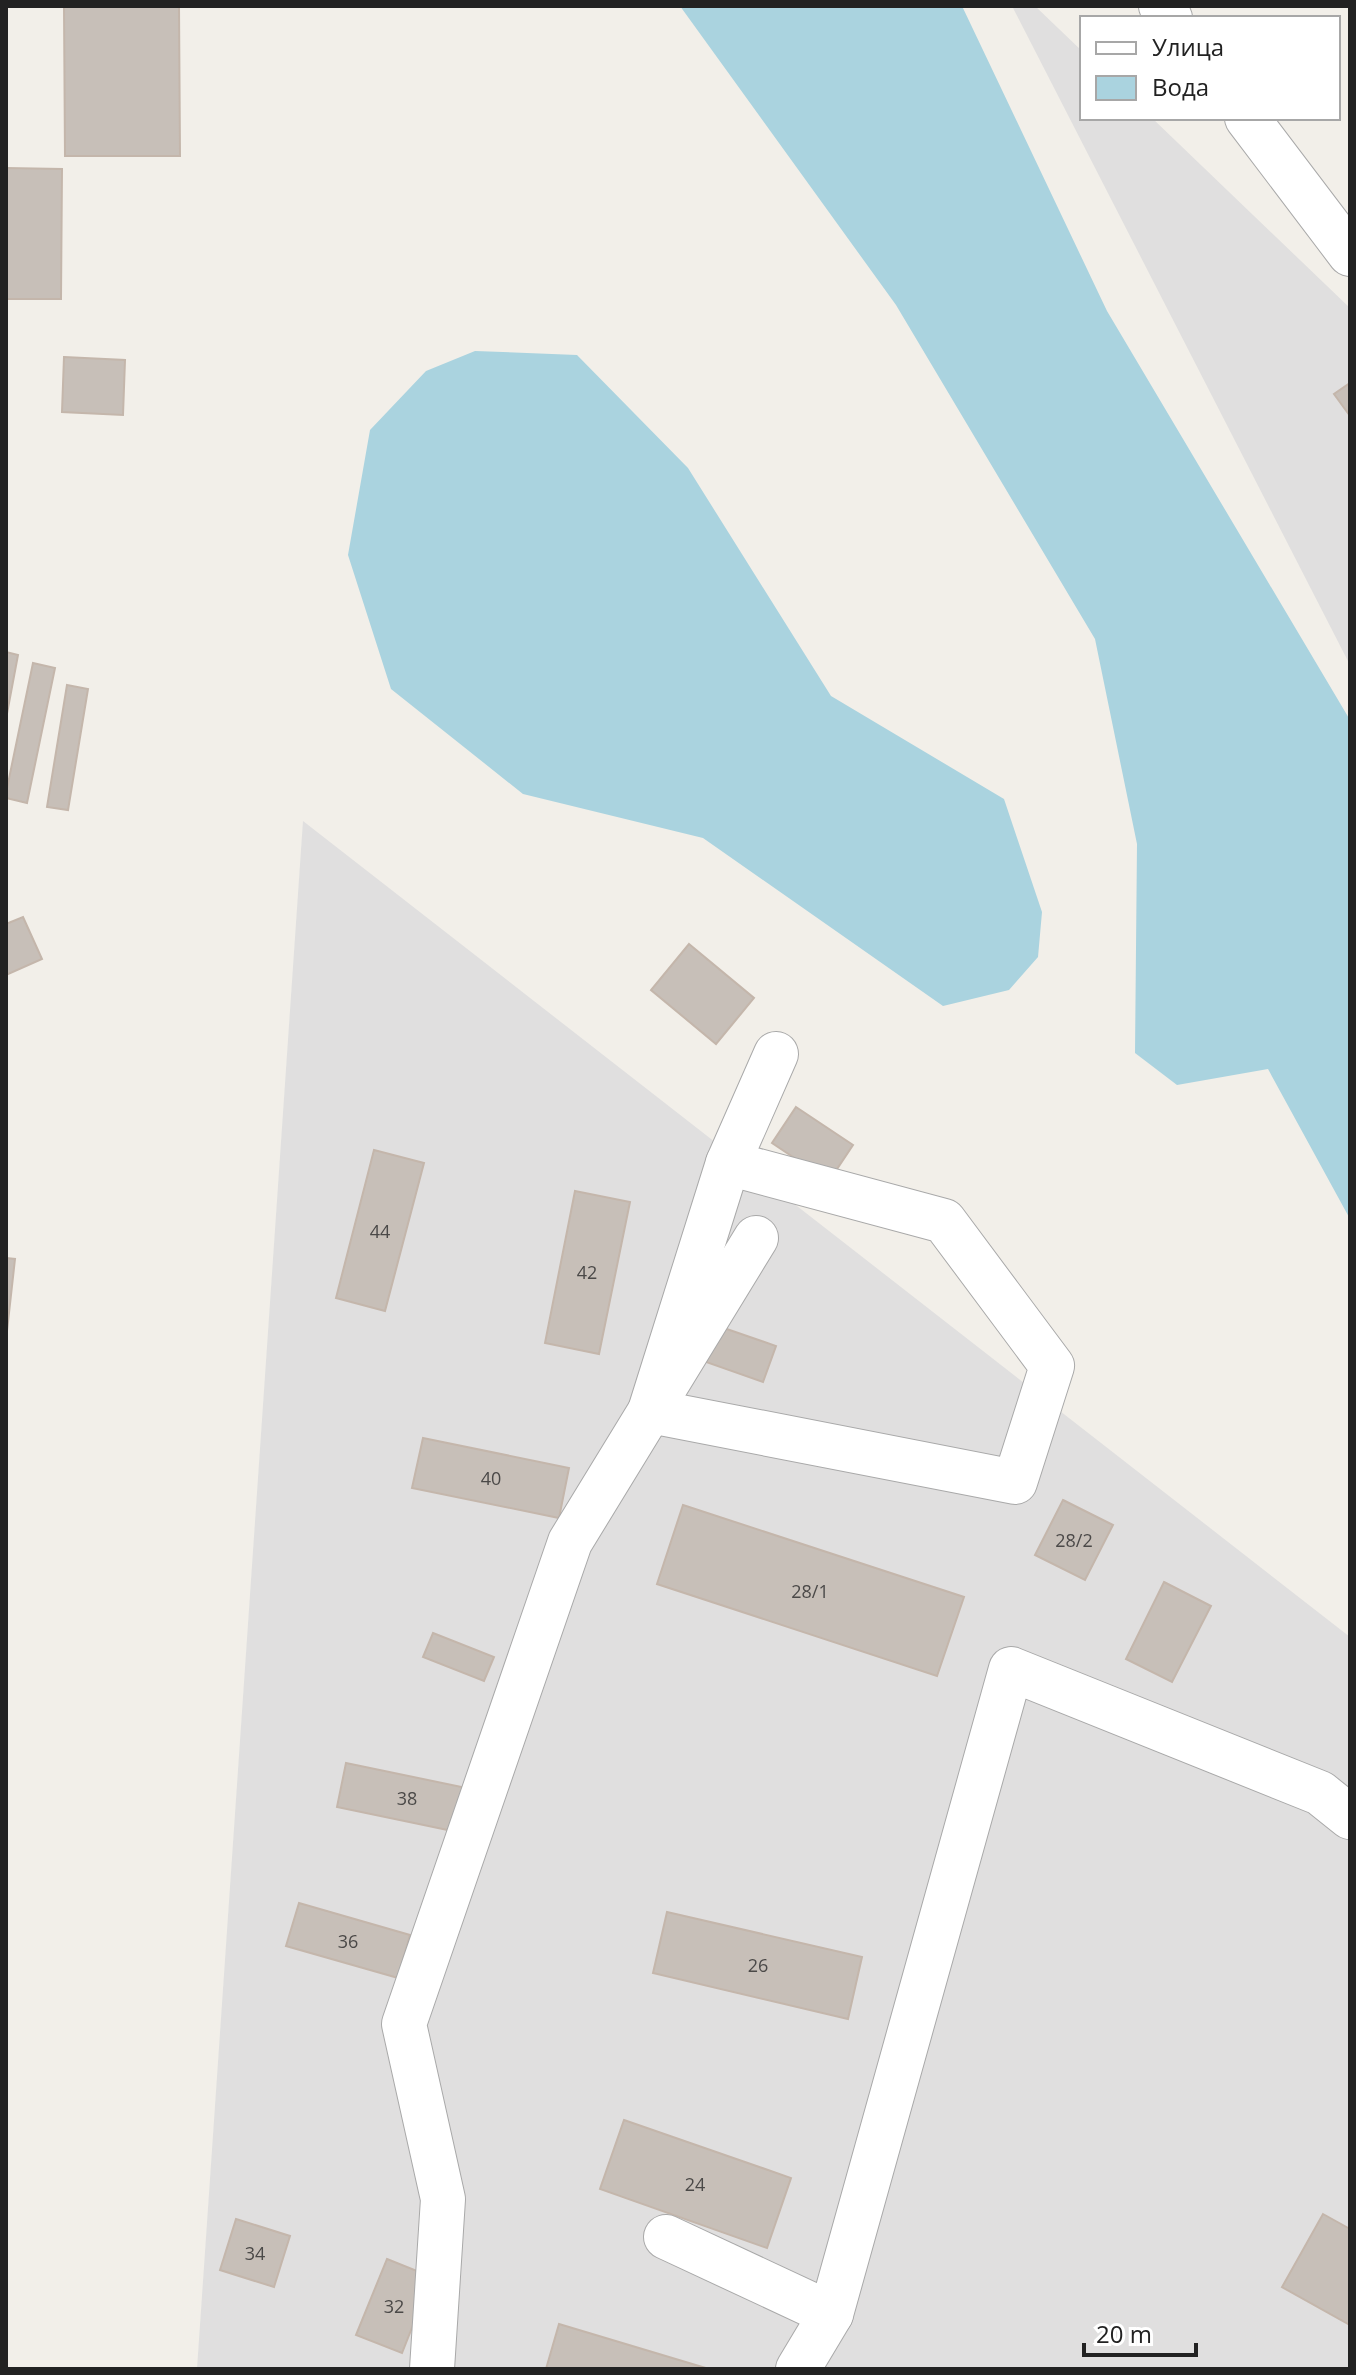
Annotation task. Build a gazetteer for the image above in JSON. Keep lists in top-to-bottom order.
{
  "house_numbers": [
    "44",
    "42",
    "40",
    "28/2",
    "28/1",
    "38",
    "36",
    "26",
    "24",
    "34",
    "32"
  ],
  "legend": ["Улица", "Вода"],
  "scale_bar": "20 m"
}
